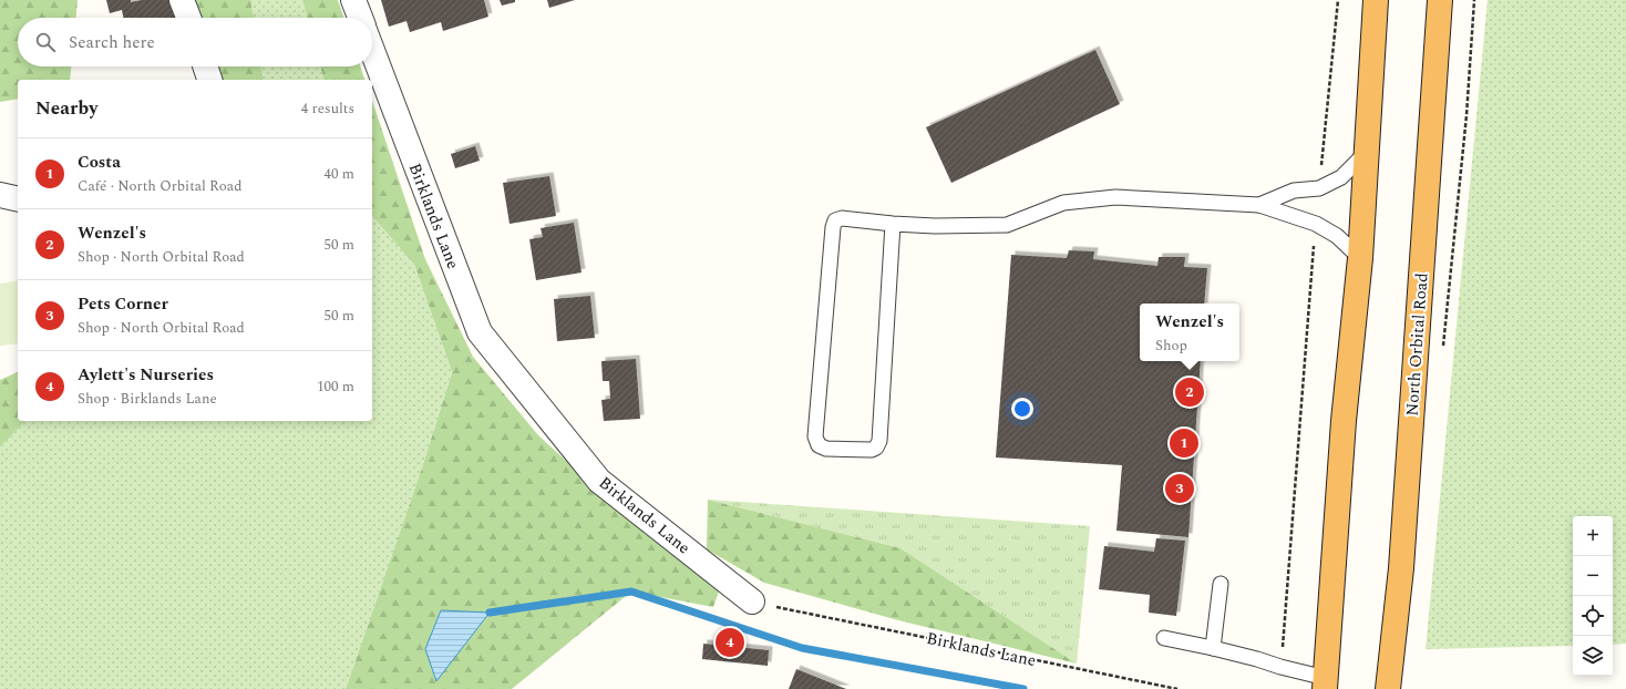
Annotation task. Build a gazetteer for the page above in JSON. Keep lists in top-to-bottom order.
{
  "streets": {
    "highway": ["North Orbital Road"],
    "street": ["Birklands Lane"]
  },
  "page": {
    "search": "Search here",
    "heading": ["Nearby", "4 results"],
    "list": [
      {
        "mark": "1",
        "name": "Costa",
        "note": "Café · North Orbital Road",
        "value": "40 m"
      },
      {
        "mark": "2",
        "name": "Wenzel's",
        "note": "Shop · North Orbital Road",
        "value": "50 m"
      },
      {
        "mark": "3",
        "name": "Pets Corner",
        "note": "Shop · North Orbital Road",
        "value": "50 m"
      },
      {
        "mark": "4",
        "name": "Aylett's Nurseries",
        "note": "Shop · Birklands Lane",
        "value": "100 m"
      }
    ],
    "popup": ["Wenzel's", "Shop"],
    "pins": [
      "2",
      "1",
      "3",
      "4"
    ],
    "map_buttons": ["+", "−"]
  }
}
